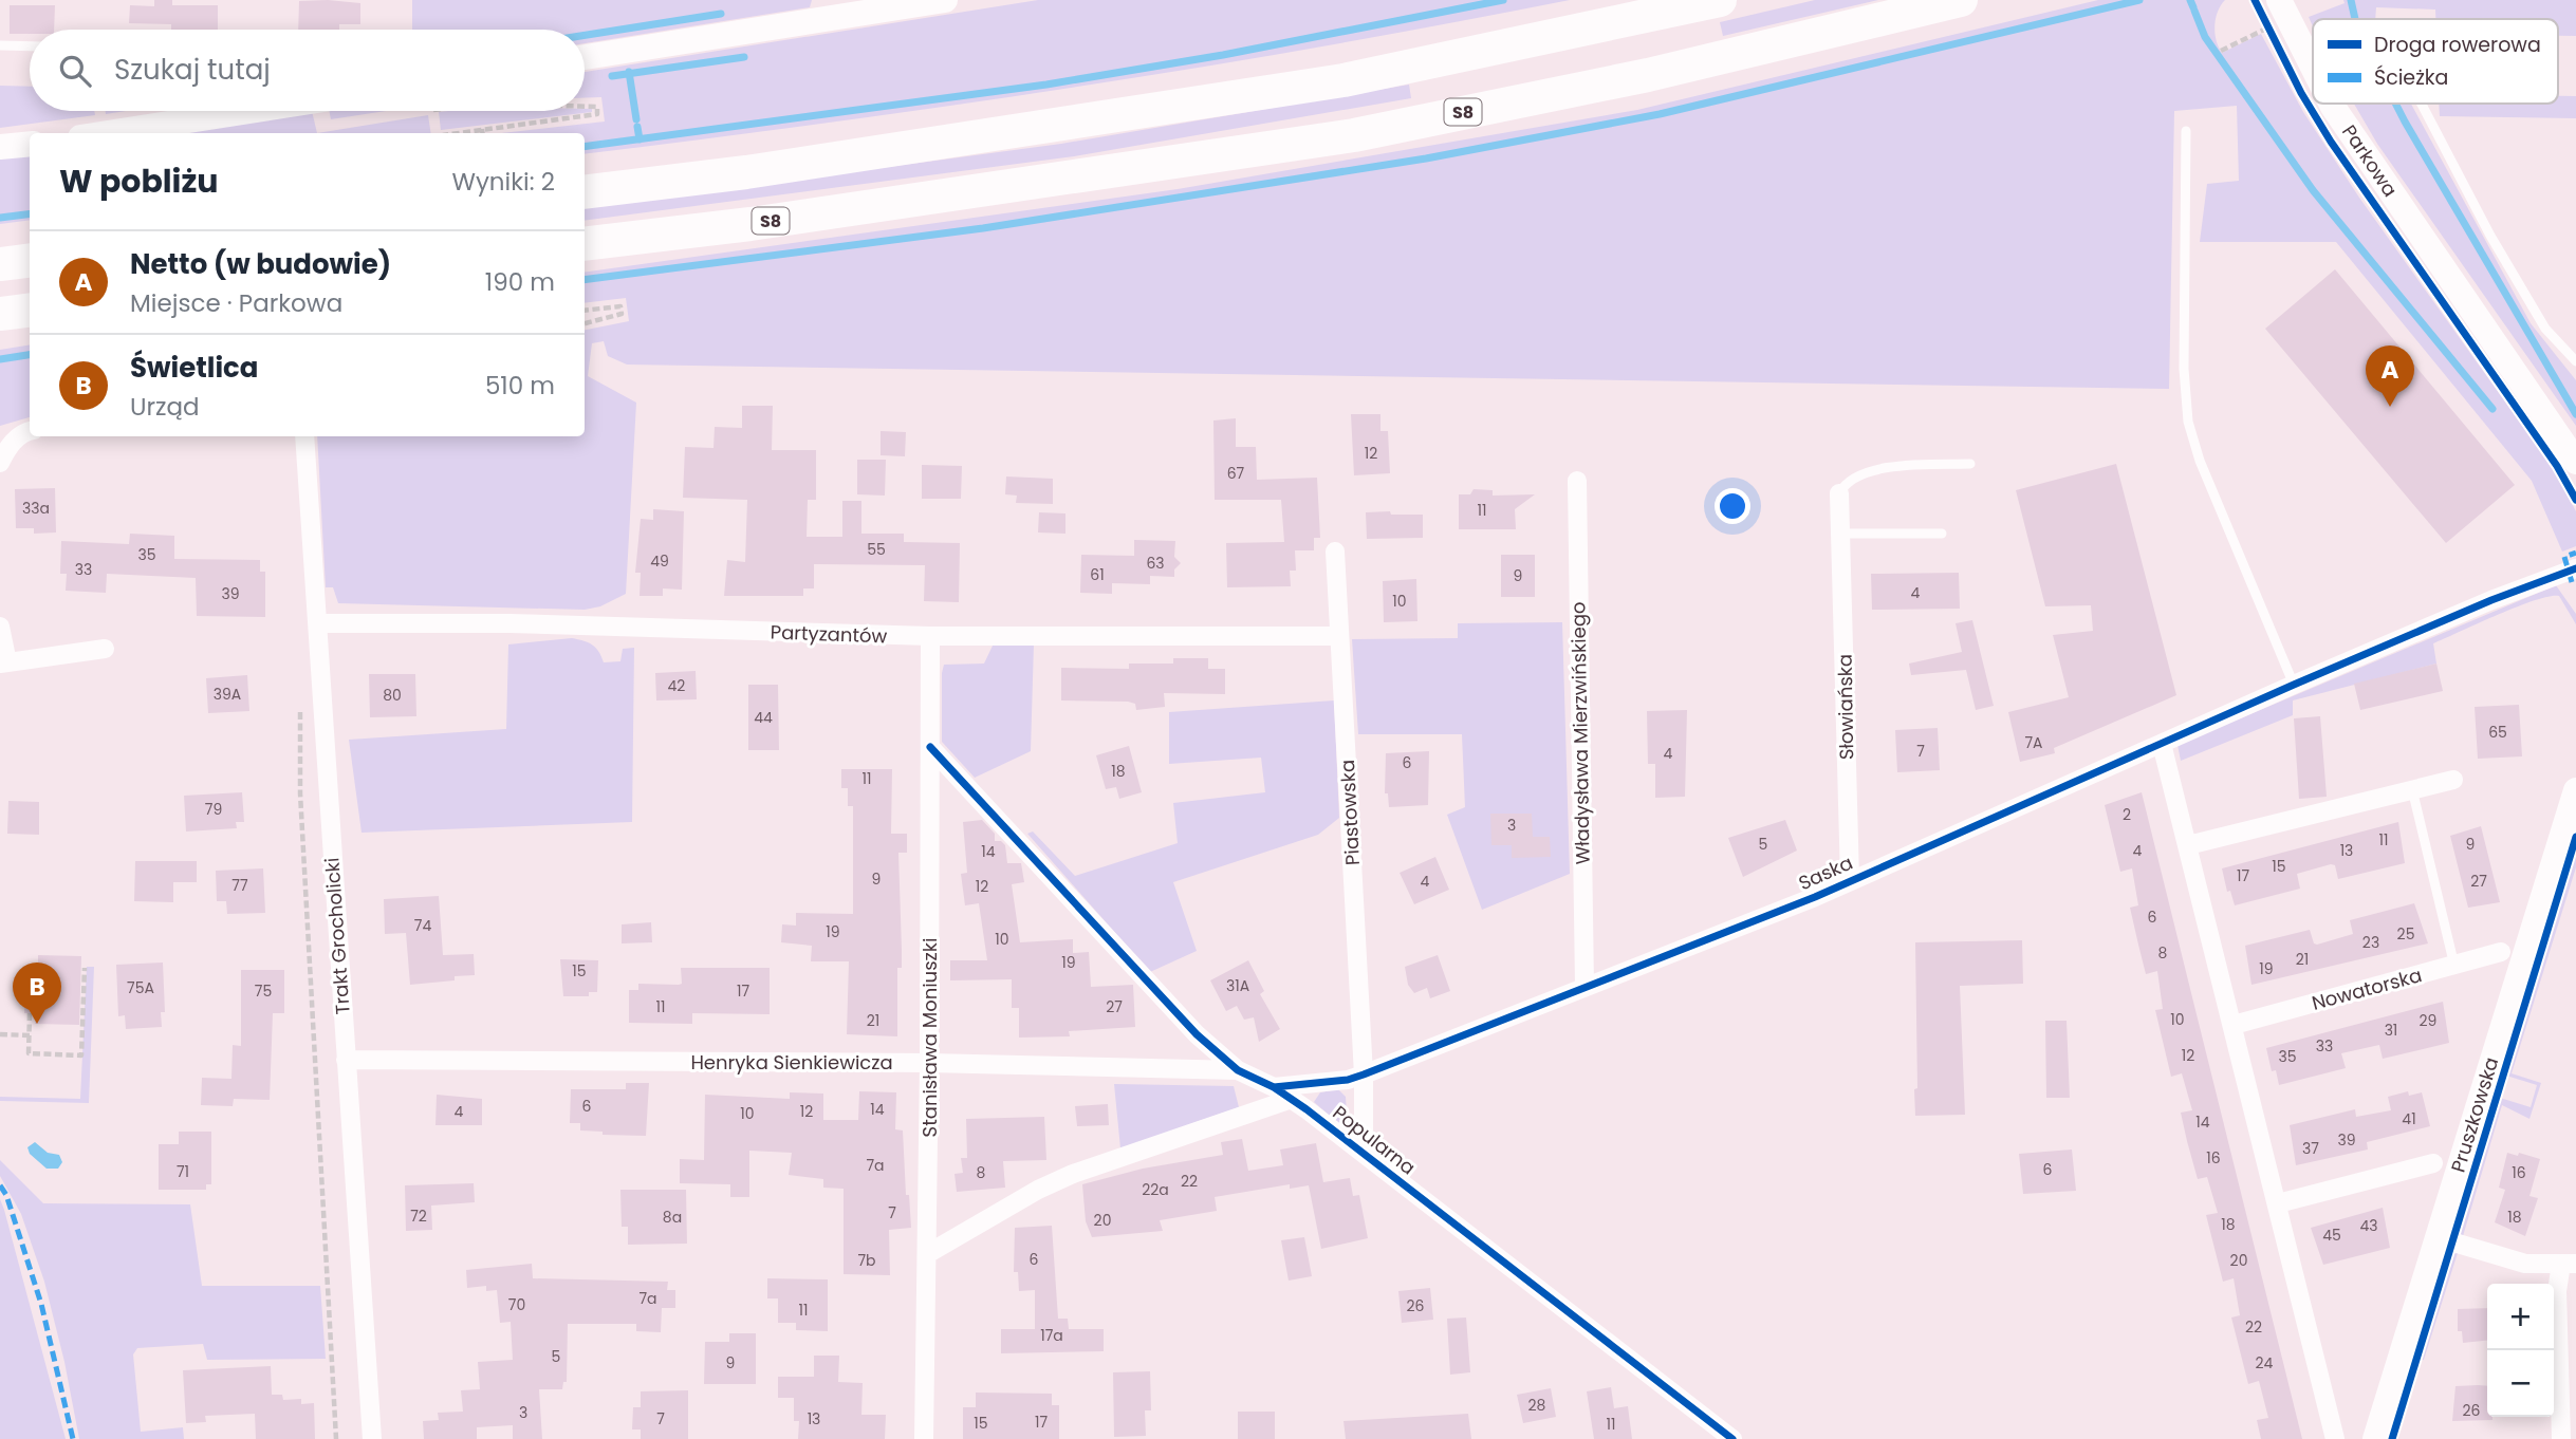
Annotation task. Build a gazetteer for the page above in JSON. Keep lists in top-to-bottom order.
{
  "streets": {
    "highway": ["S8"],
    "street": [
      "Parkowa",
      "Partyzantów",
      "Słowiańska",
      "Władysława Mierzwińskiego",
      "Piastowska",
      "Saska",
      "Trakt Grocholicki",
      "Nowatorska",
      "Stanisława Moniuszki",
      "Henryka Sienkiewicza",
      "Pruszkowska",
      "Popularna"
    ]
  },
  "crossings": [
    ["Partyzantów", "Piastowska"],
    ["Partyzantów", "Trakt Grocholicki"],
    ["Partyzantów", "Stanisława Moniuszki"],
    ["Słowiańska", "Saska"],
    ["Władysława Mierzwińskiego", "Saska"],
    ["Piastowska", "Saska"],
    ["Piastowska", "Popularna"],
    ["Saska", "Popularna"],
    ["Trakt Grocholicki", "Henryka Sienkiewicza"],
    ["Stanisława Moniuszki", "Henryka Sienkiewicza"],
    ["Stanisława Moniuszki", "Popularna"],
    ["Henryka Sienkiewicza", "Popularna"]
  ],
  "house_numbers": [
    "12",
    "67",
    "33a",
    "11",
    "55",
    "35",
    "49",
    "63",
    "33",
    "61",
    "9",
    "4",
    "39",
    "10",
    "42",
    "39A",
    "80",
    "44",
    "65",
    "7A",
    "7",
    "4",
    "6",
    "18",
    "11",
    "79",
    "2",
    "3",
    "11",
    "5",
    "9",
    "4",
    "13",
    "14",
    "15",
    "17",
    "9",
    "4",
    "27",
    "77",
    "12",
    "6",
    "74",
    "19",
    "25",
    "10",
    "23",
    "8",
    "21",
    "19",
    "19",
    "15",
    "31A",
    "75A",
    "75",
    "17",
    "11",
    "27",
    "10",
    "21",
    "29",
    "31",
    "33",
    "12",
    "35",
    "6",
    "14",
    "4",
    "12",
    "10",
    "41",
    "14",
    "39",
    "37",
    "16",
    "7a",
    "6",
    "71",
    "8",
    "16",
    "22",
    "22a",
    "7",
    "72",
    "8a",
    "18",
    "20",
    "18",
    "43",
    "45",
    "6",
    "7b",
    "20",
    "7a",
    "70",
    "26",
    "11",
    "22",
    "17a",
    "5",
    "9",
    "24",
    "28",
    "26",
    "3",
    "7",
    "13",
    "17",
    "15",
    "11"
  ],
  "legend": ["Droga rowerowa", "Ścieżka"],
  "page": {
    "search": "Szukaj tutaj",
    "heading": ["W pobliżu", "Wyniki: 2"],
    "list": [
      {
        "mark": "A",
        "name": "Netto (w budowie)",
        "note": "Miejsce · Parkowa",
        "value": "190 m"
      },
      {
        "mark": "B",
        "name": "Świetlica",
        "note": "Urząd",
        "value": "510 m"
      }
    ],
    "pins": ["A", "B"],
    "map_buttons": ["+", "−"]
  }
}
